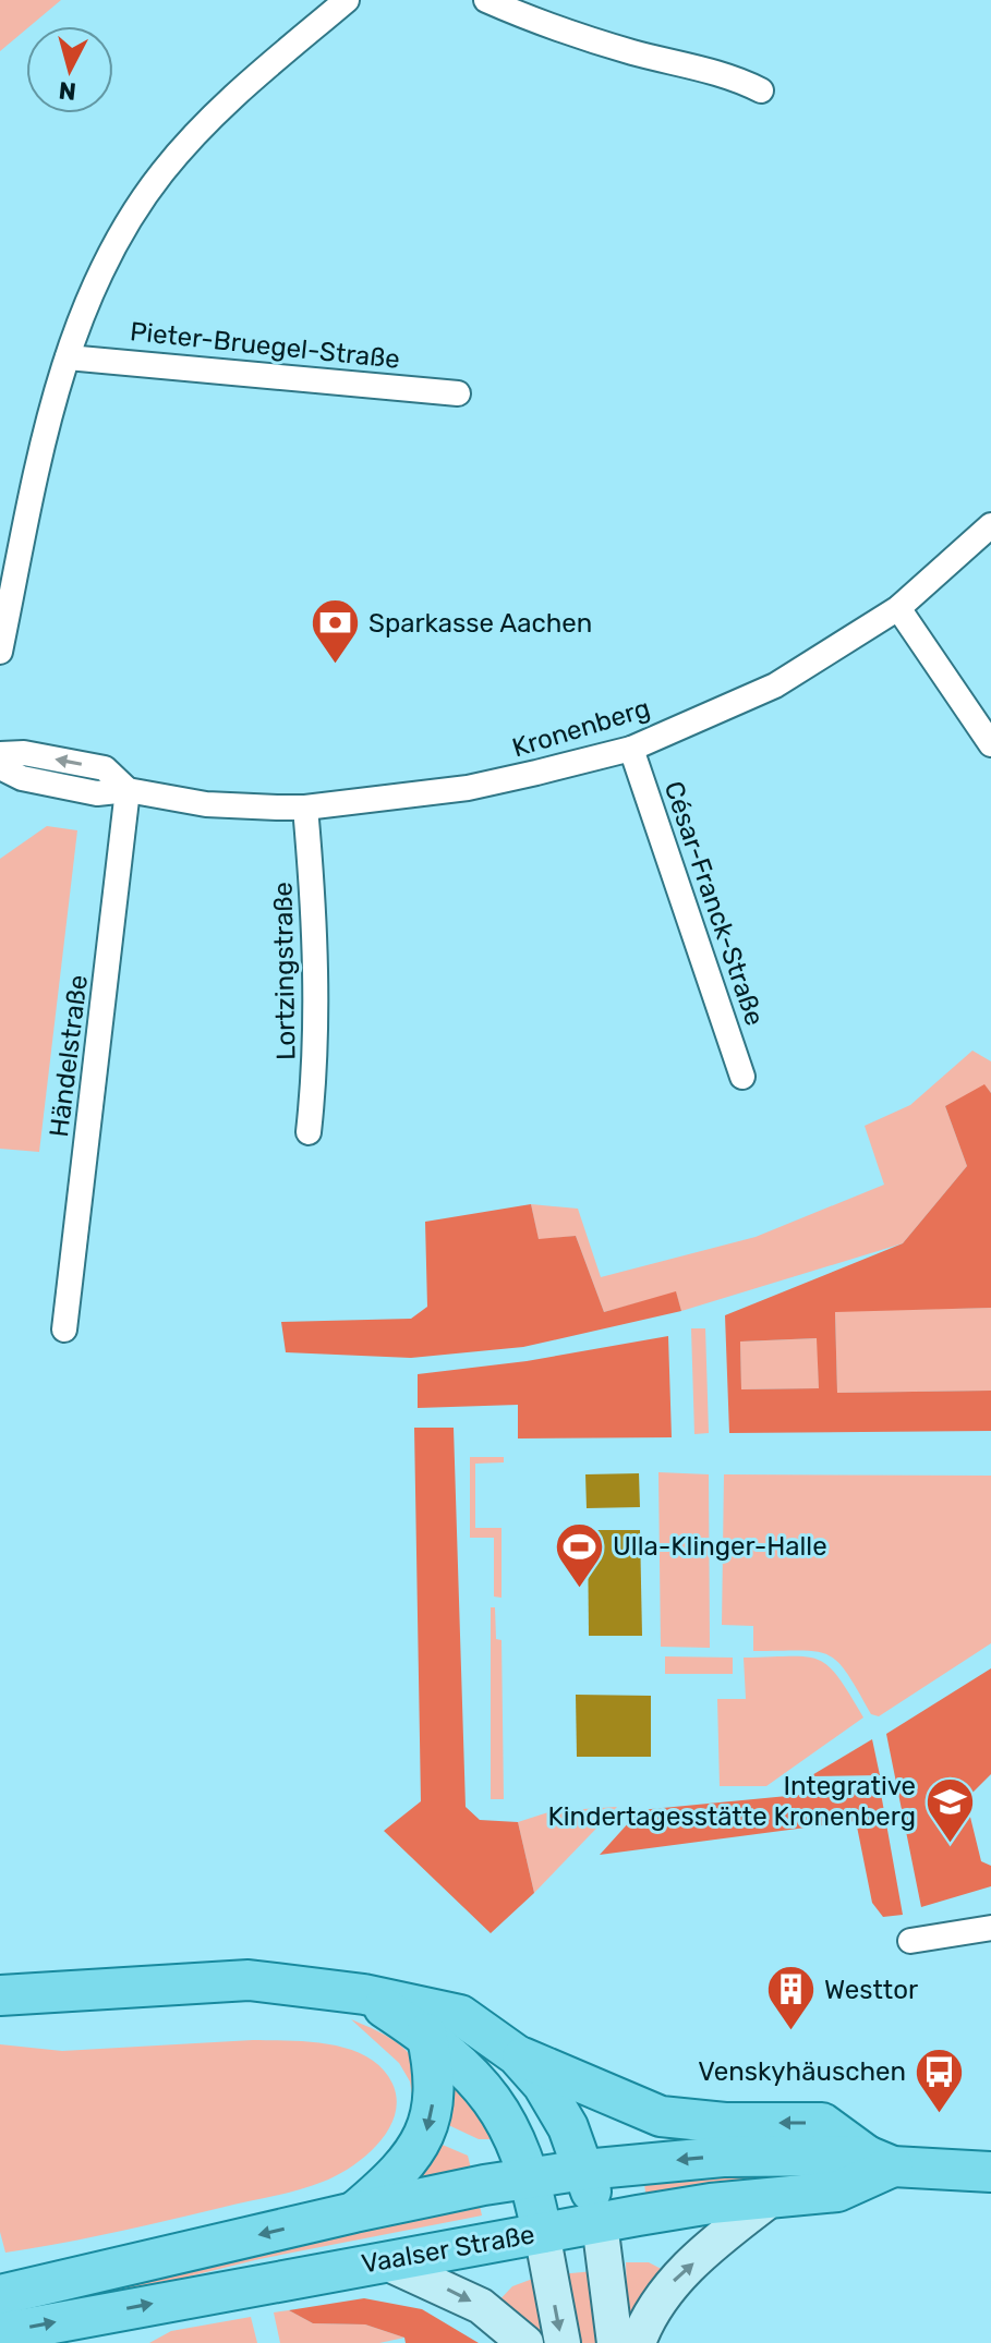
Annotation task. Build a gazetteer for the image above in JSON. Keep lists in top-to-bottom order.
{
  "streets": {
    "main road": ["Vaalser Straße"],
    "street": [
      "Pieter-Bruegel-Straße",
      "Kronenberg",
      "César-Franck-Straße",
      "Lortzingstraße",
      "Händelstraße"
    ]
  },
  "crossings": [
    ["Kronenberg", "César-Franck-Straße"],
    ["Kronenberg", "Lortzingstraße"],
    ["Kronenberg", "Händelstraße"]
  ],
  "places": {
    "bank": ["Sparkasse Aachen"],
    "sports": ["Ulla-Klinger-Halle"],
    "school or university": ["Integrative Kindertagesstätte Kronenberg"],
    "building": ["Westtor"],
    "bus stop": ["Venskyhäuschen"]
  },
  "north": "bottom"
}
